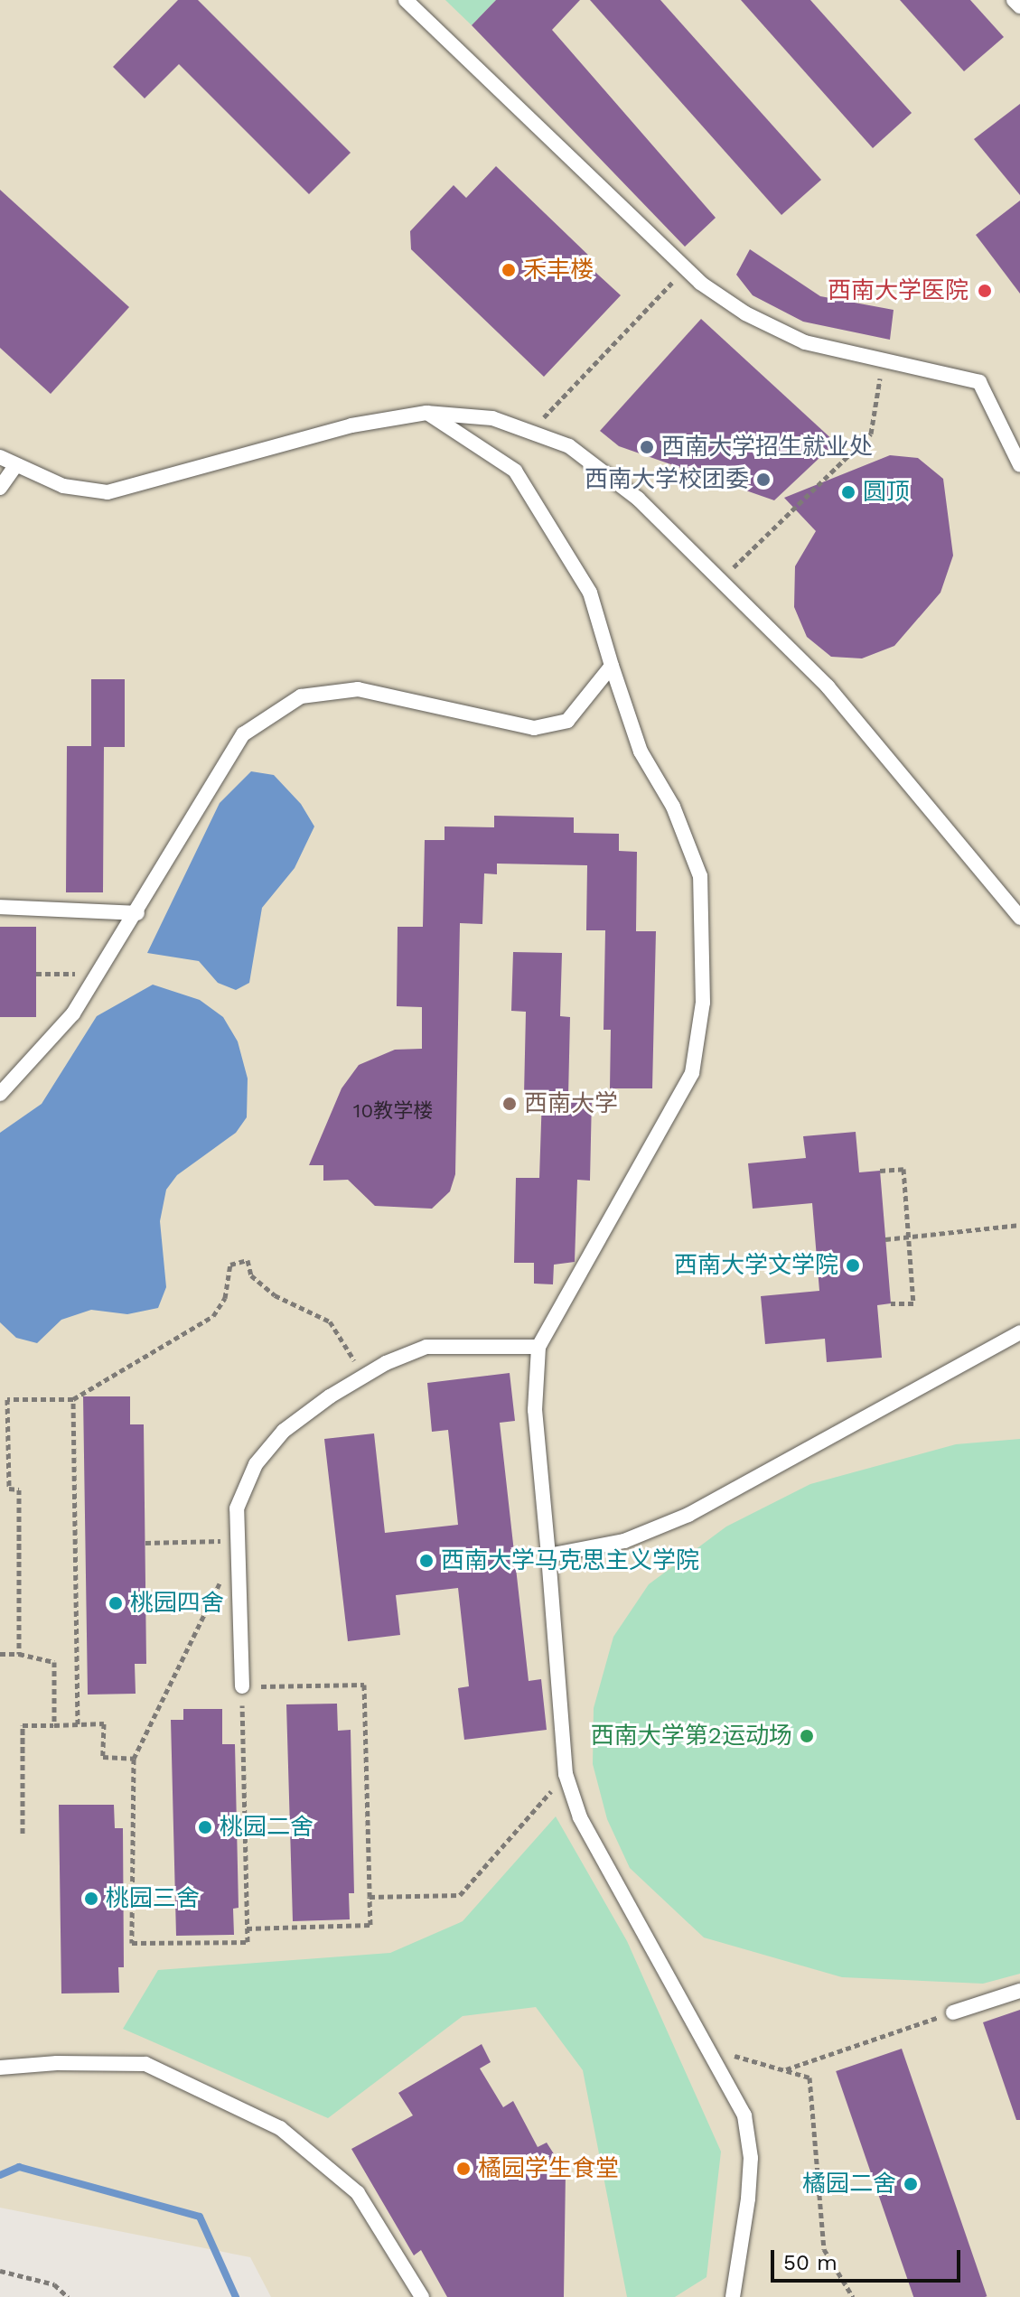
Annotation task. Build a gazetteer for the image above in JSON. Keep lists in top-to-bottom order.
{
  "places": [
    "禾丰楼",
    "西南大学医院",
    "西南大学招生就业处",
    "西南大学校团委",
    "圆顶",
    "西南大学",
    "西南大学文学院",
    "西南大学马克思主义学院",
    "桃园四舍",
    "西南大学第2运动场",
    "桃园二舍",
    "桃园三舍",
    "橘园学生食堂",
    "橘园二舍"
  ],
  "house_numbers": ["10教学楼"],
  "scale_bar": "50 m"
}
